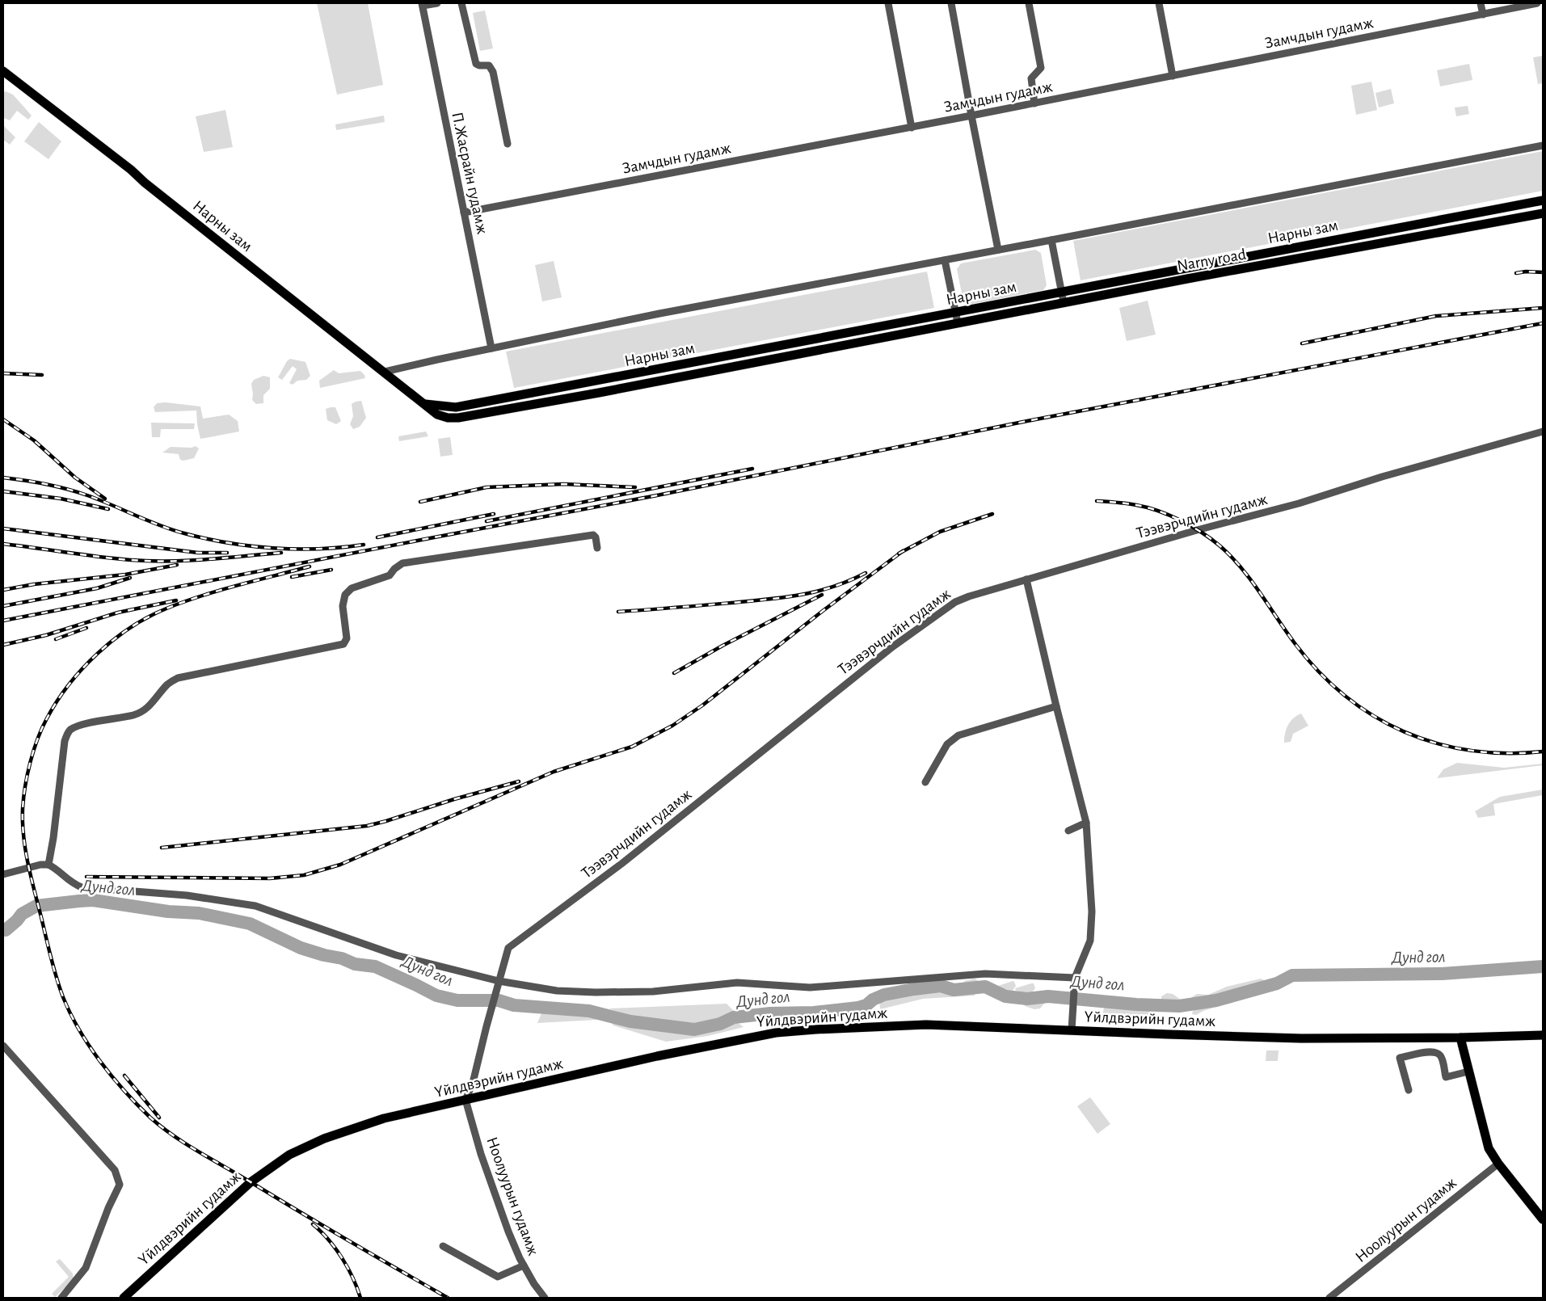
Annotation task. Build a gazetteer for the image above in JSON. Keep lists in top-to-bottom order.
{
  "streets": {
    "main road": ["Нарны зам", "Narny road", "Yйлдвэрийн гудамж"],
    "street": [
      "Замчдын гудамж",
      "П.Жасрайн гудамж",
      "Тээвэрчдийн гудамж",
      "Ноолуурын гудамж"
    ]
  },
  "crossings": [
    ["Замчдын гудамж", "П.Жасрайн гудамж"],
    ["Нарны зам", "Narny road"],
    ["Тээвэрчдийн гудамж", "Yйлдвэрийн гудамж"],
    ["Тээвэрчдийн гудамж", "Ноолуурын гудамж"],
    ["Yйлдвэрийн гудамж", "Ноолуурын гудамж"]
  ],
  "water": ["Дунд гол"]
}
